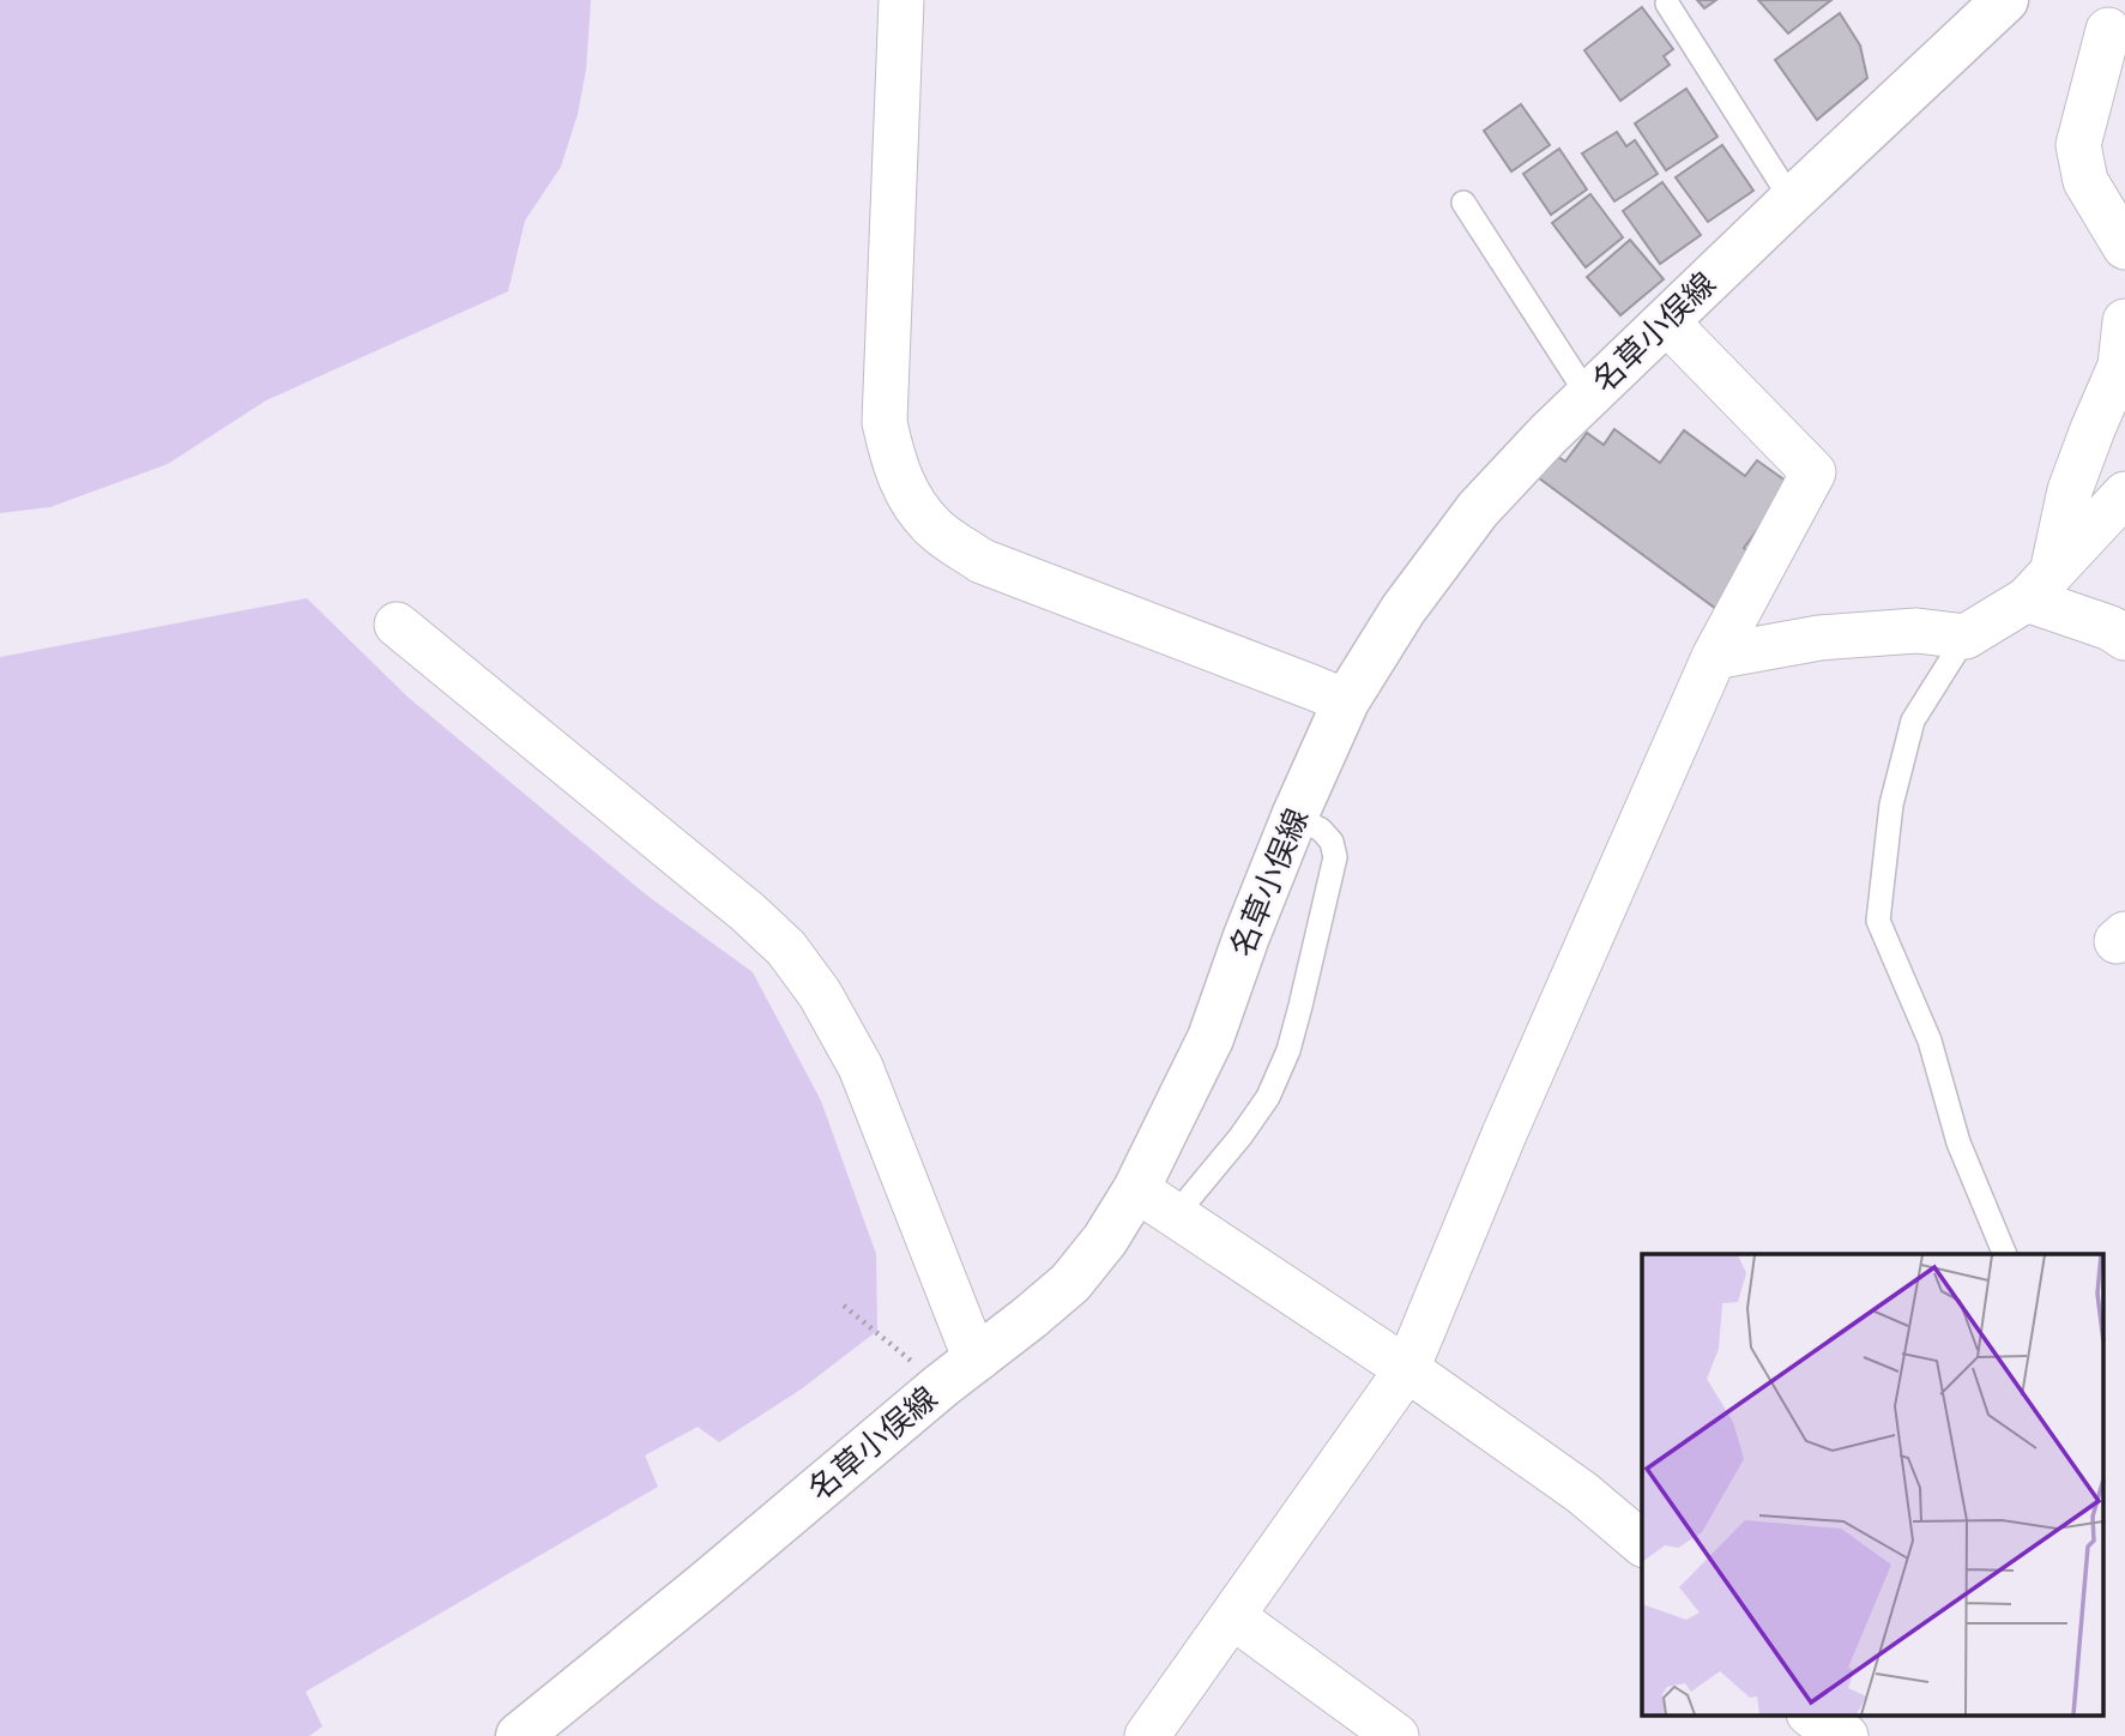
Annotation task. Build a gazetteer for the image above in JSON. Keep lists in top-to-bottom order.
{
  "streets": {
    "main road": ["名草小俣線"]
  }
}
